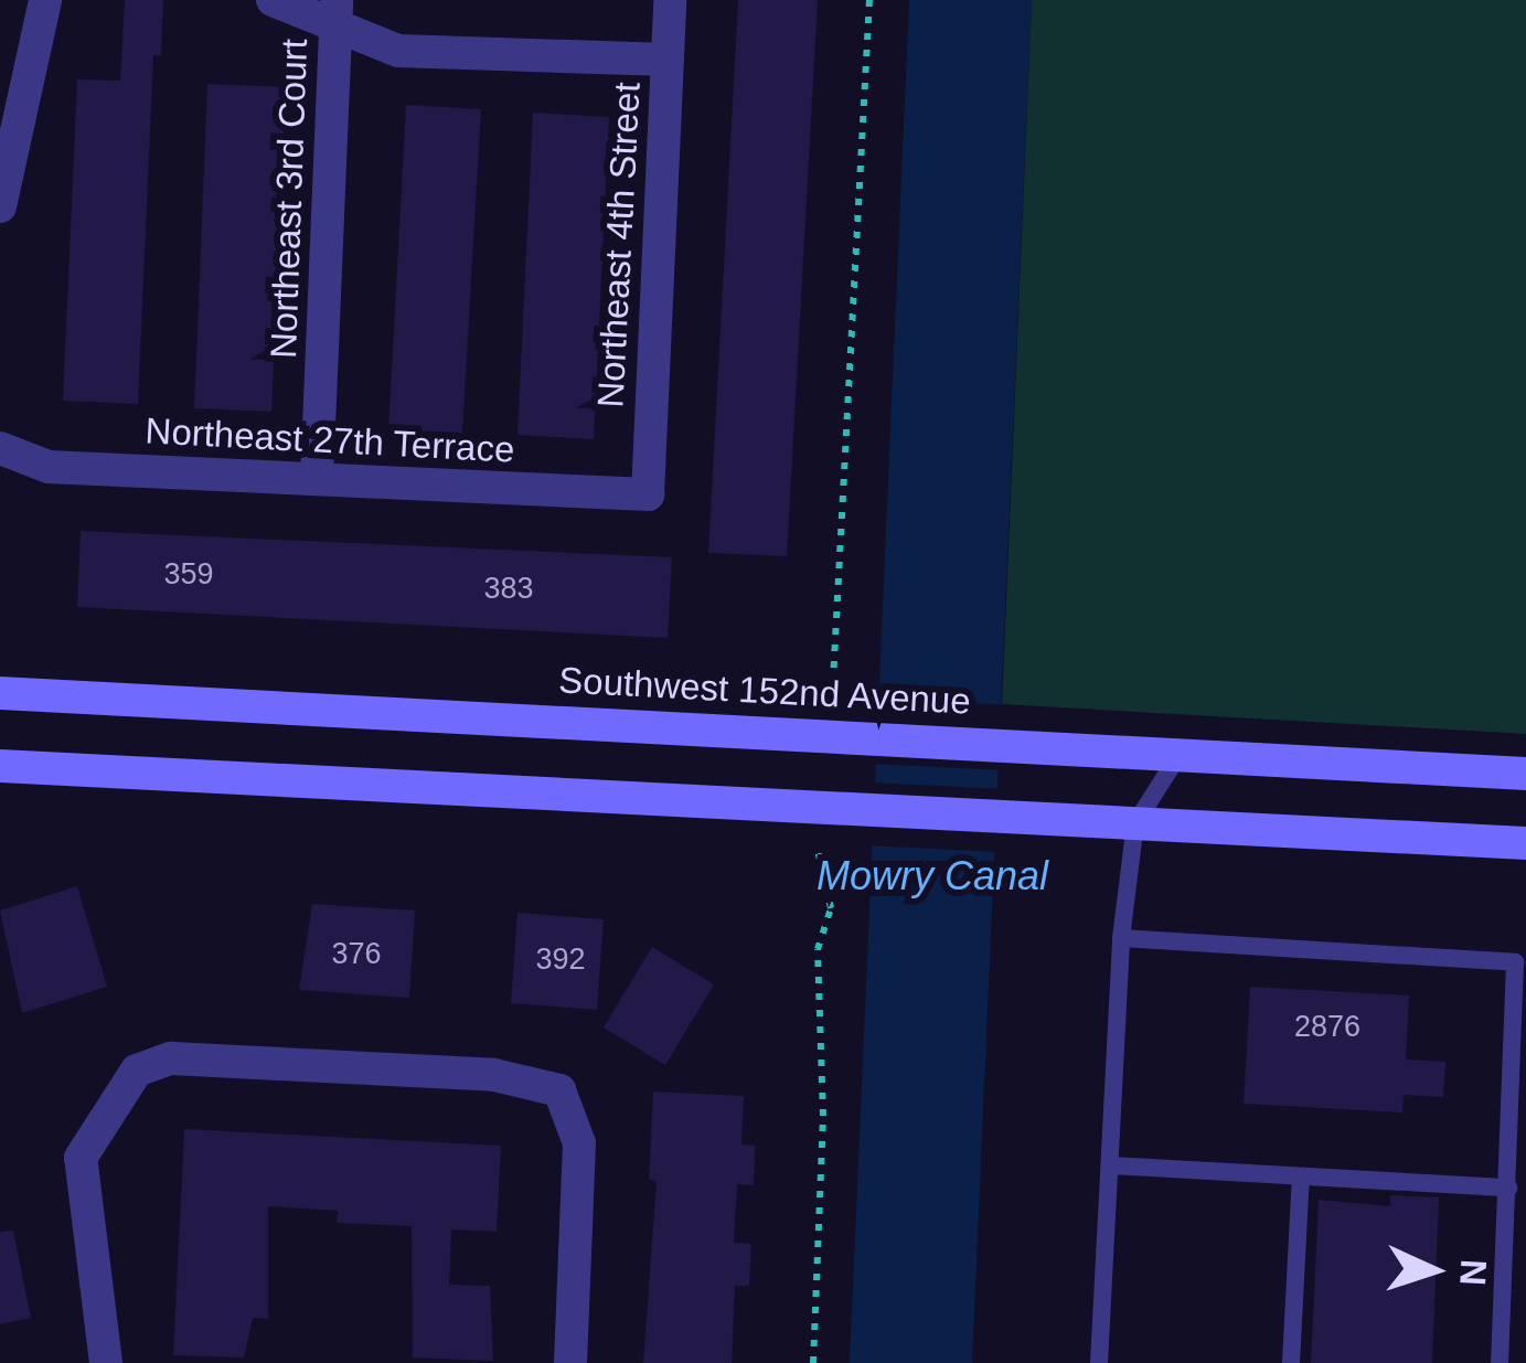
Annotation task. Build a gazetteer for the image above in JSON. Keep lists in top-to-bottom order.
{
  "streets": {
    "street": [
      "Northeast 3rd Court",
      "Northeast 4th Street",
      "Northeast 27th Terrace",
      "Southwest 152nd Avenue"
    ]
  },
  "crossings": [
    ["Northeast 3rd Court", "Northeast 27th Terrace"],
    ["Northeast 4th Street", "Northeast 27th Terrace"]
  ],
  "water": ["Mowry Canal"],
  "house_numbers": [
    "359",
    "383",
    "376",
    "392",
    "2876"
  ],
  "north": "right"
}
